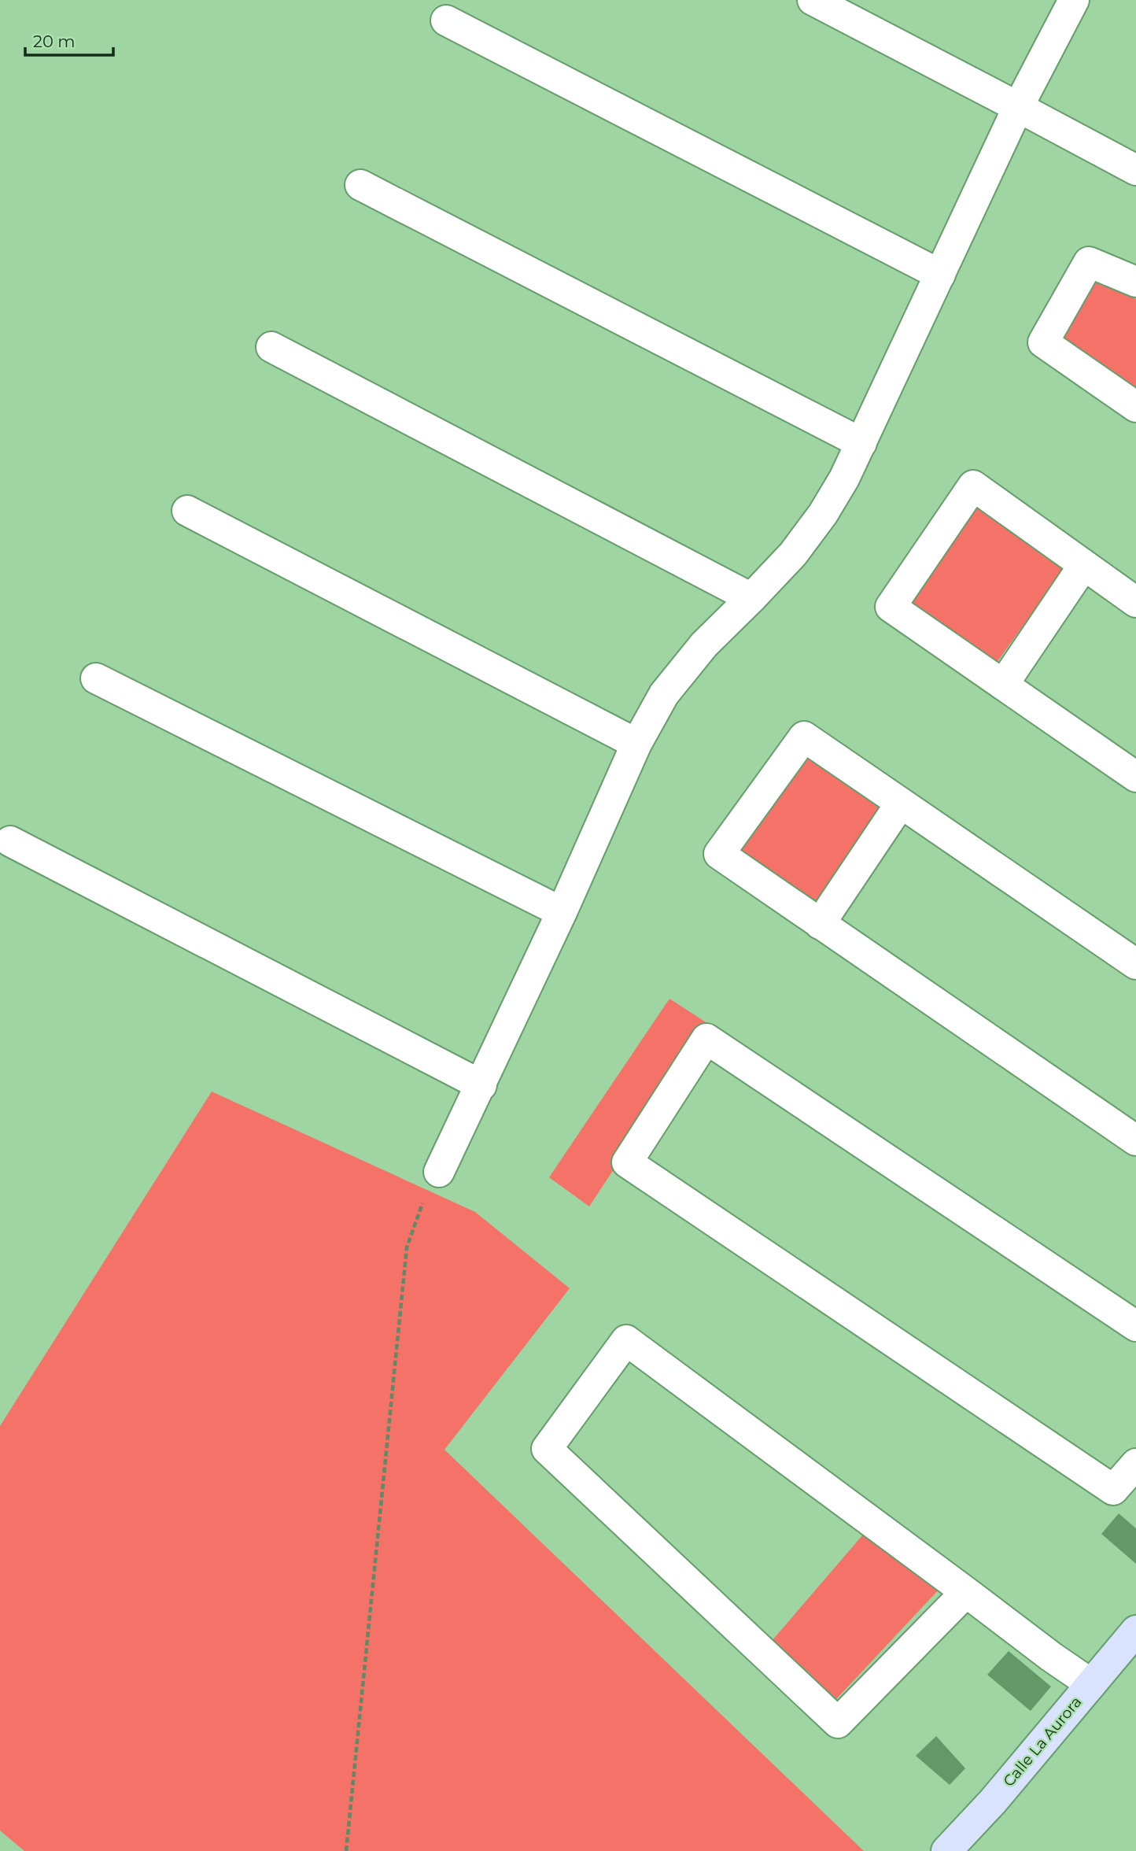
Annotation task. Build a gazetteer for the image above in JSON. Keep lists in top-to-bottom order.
{
  "streets": {
    "street": ["Calle La Aurora"]
  },
  "scale_bar": "20 m"
}
